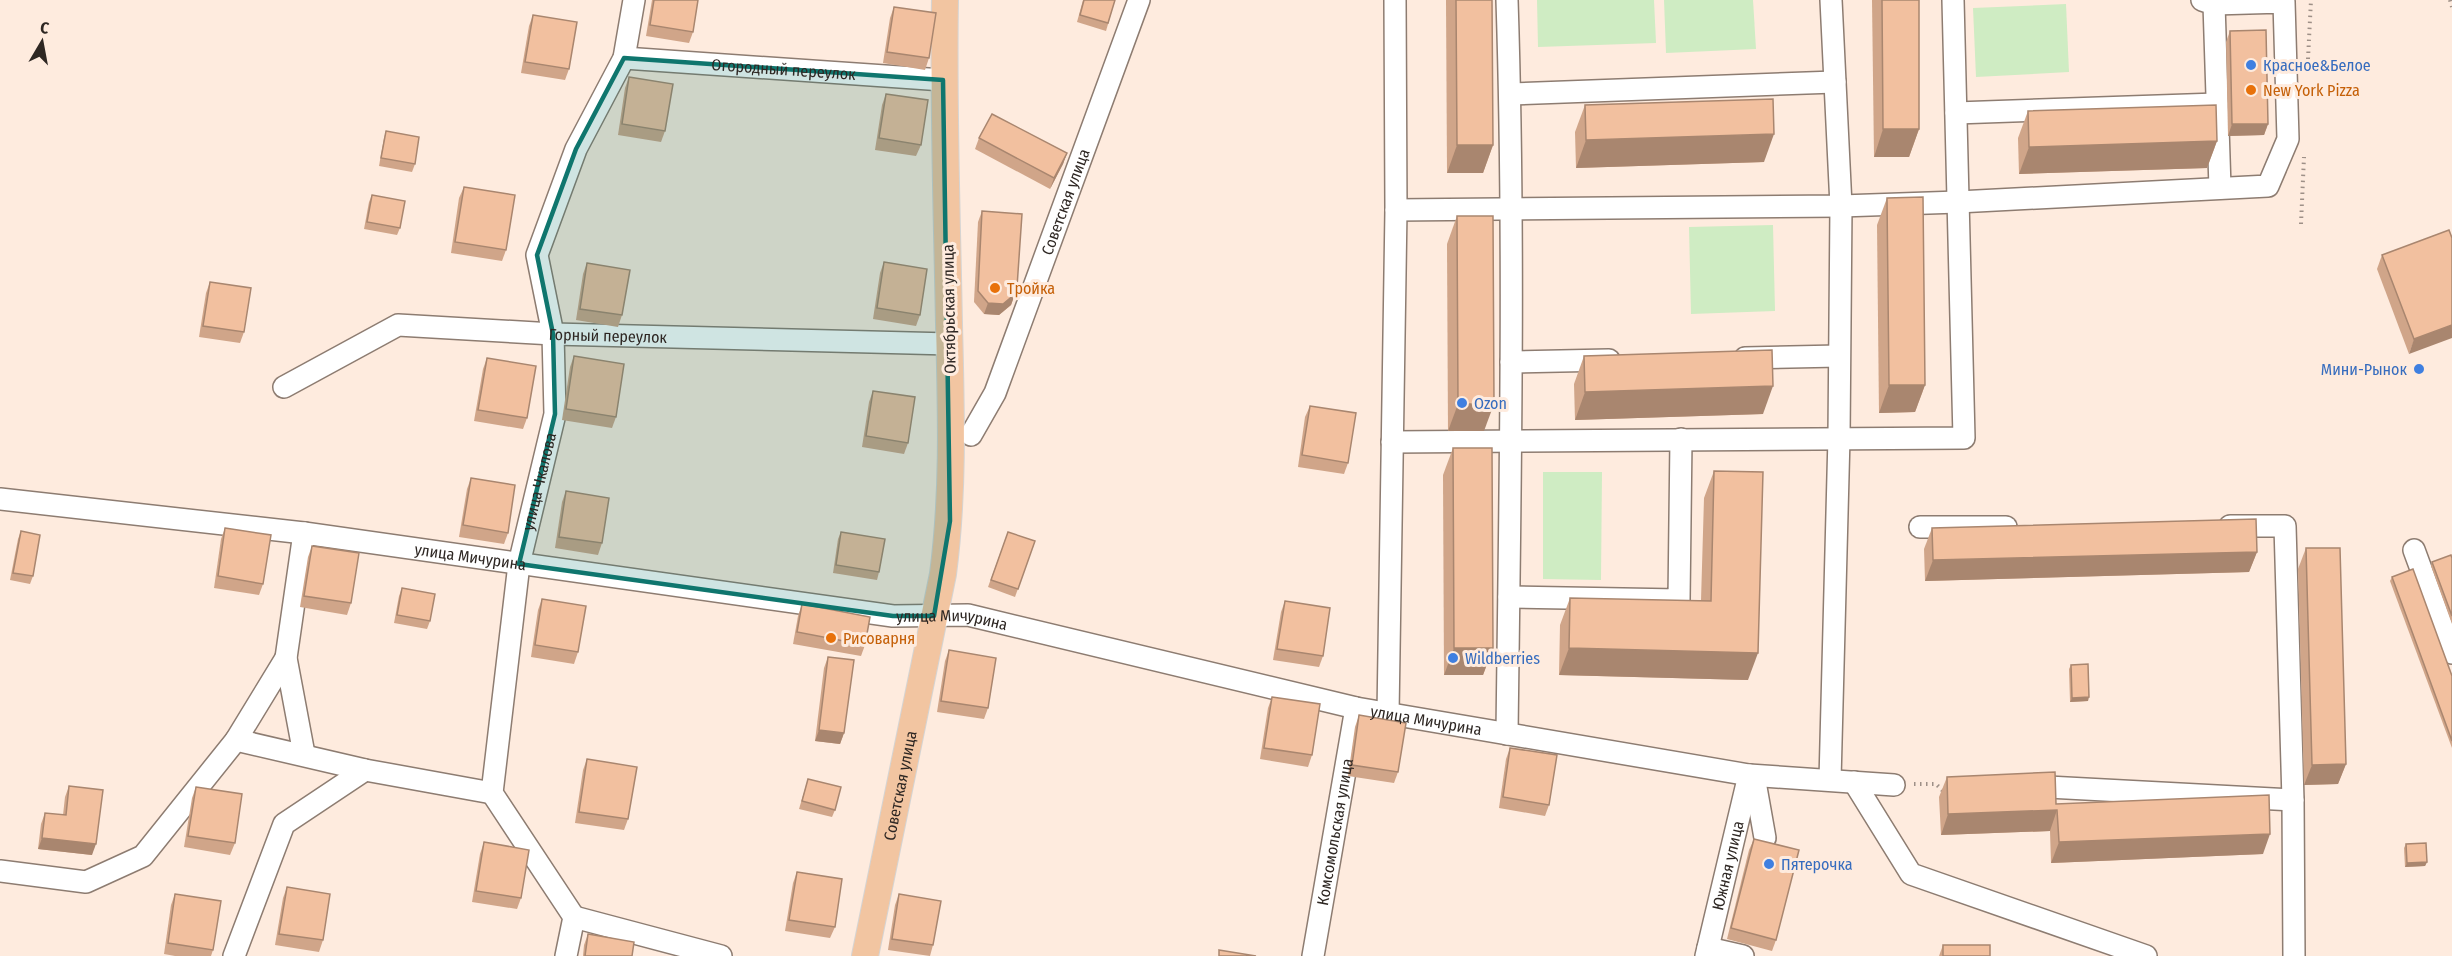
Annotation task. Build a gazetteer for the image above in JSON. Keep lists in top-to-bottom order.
{
  "streets": {
    "main road": ["Советская улица", "Октябрьская улица"],
    "street": [
      "Огородный переулок",
      "Горный переулок",
      "улица Чкалова",
      "улица Мичурина",
      "Комсомольская улица",
      "Южная улица"
    ]
  },
  "crossings": [
    ["Огородный переулок", "Октябрьская улица"],
    ["Огородный переулок", "улица Чкалова"],
    ["Советская улица", "Октябрьская улица"],
    ["Советская улица", "улица Мичурина"],
    ["Октябрьская улица", "Горный переулок"],
    ["Октябрьская улица", "улица Мичурина"],
    ["Горный переулок", "улица Чкалова"],
    ["улица Чкалова", "улица Мичурина"],
    ["улица Мичурина", "Комсомольская улица"],
    ["улица Мичурина", "Южная улица"]
  ],
  "places": [
    "Красное&Белое",
    "New York Pizza",
    "Тройка",
    "Мини-Рынок",
    "Ozon",
    "Рисоварня",
    "Wildberries",
    "Пятерочка"
  ],
  "north": "top"
}
